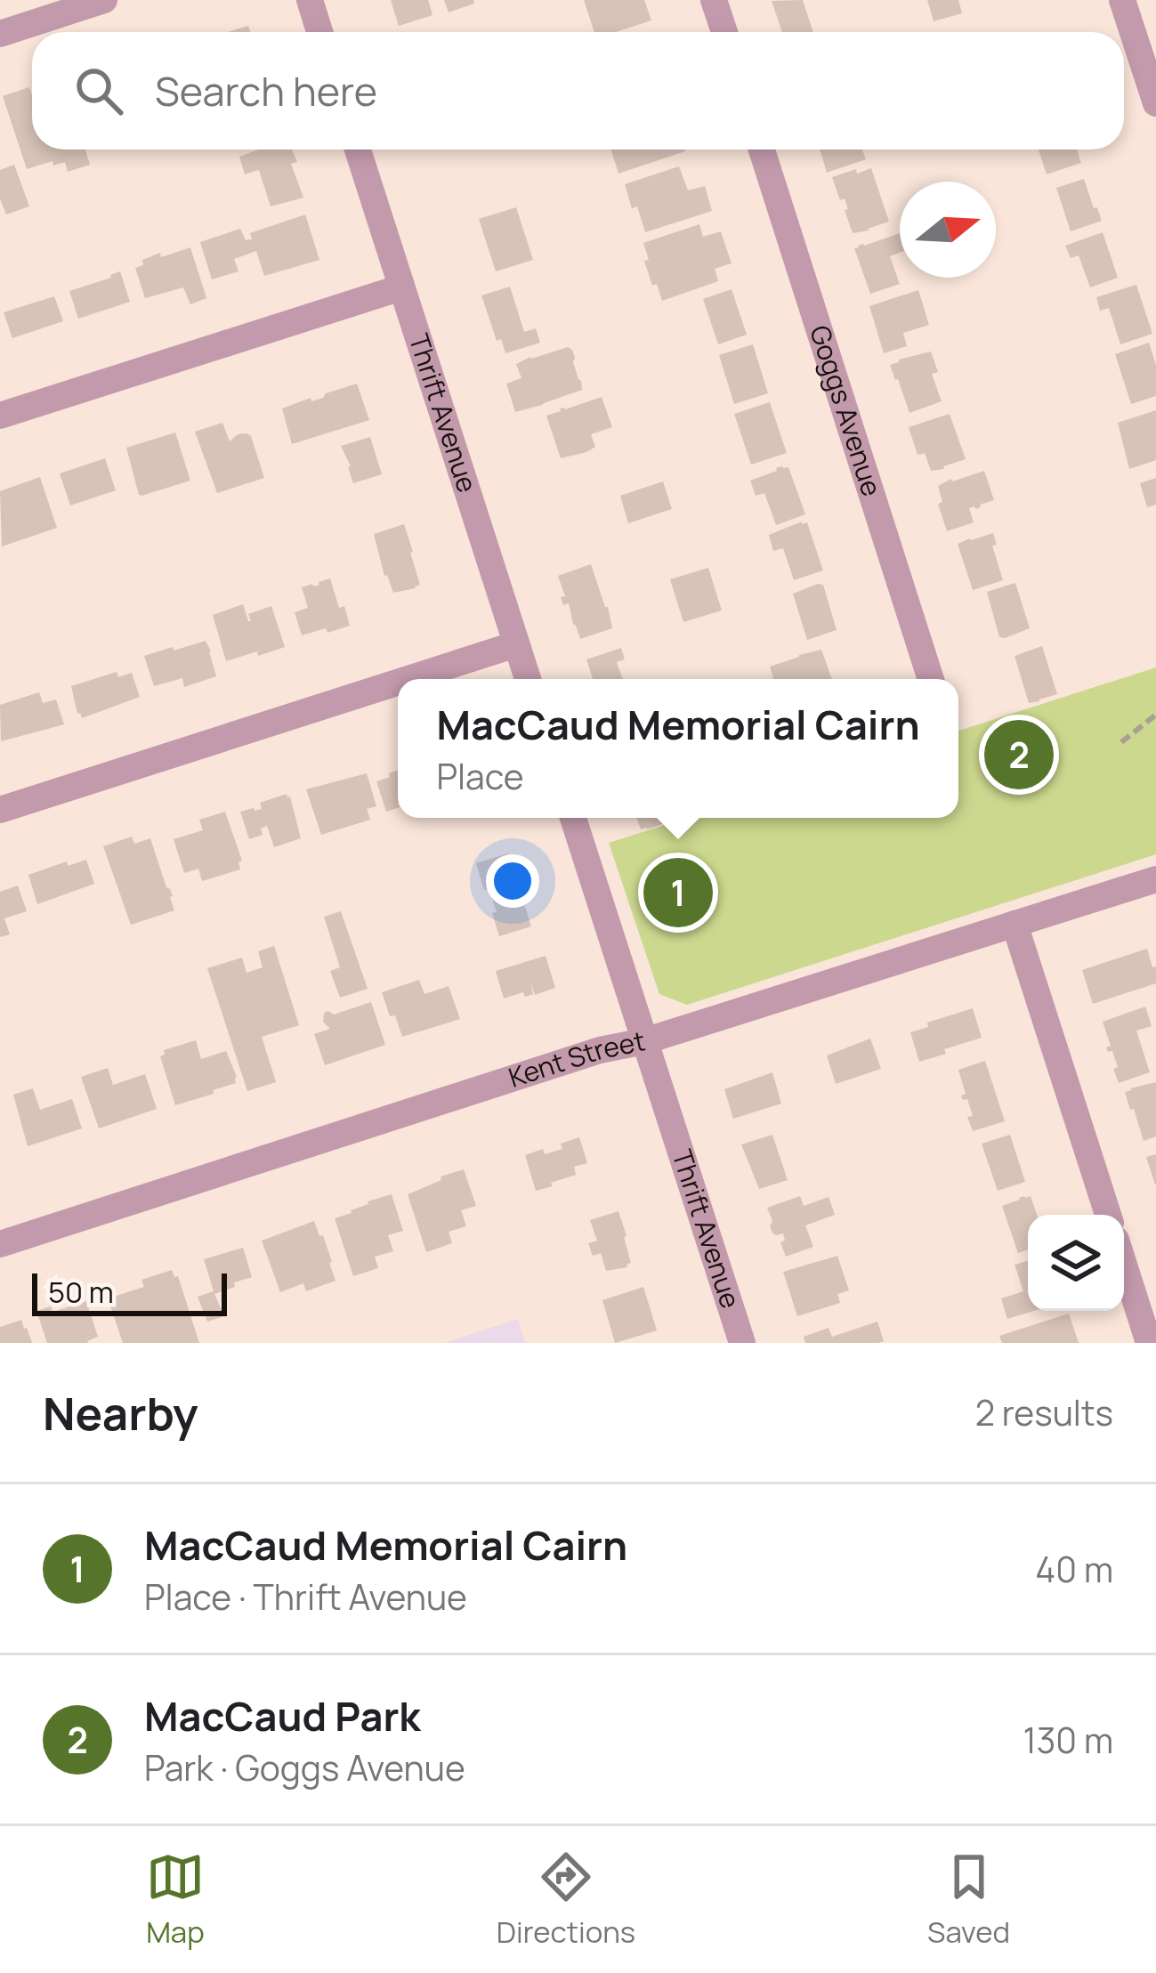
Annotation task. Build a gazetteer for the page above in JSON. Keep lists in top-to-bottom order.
{
  "streets": {
    "street": ["Goggs Avenue", "Thrift Avenue", "Kent Street"]
  },
  "crossings": [
    ["Thrift Avenue", "Kent Street"]
  ],
  "scale_bar": "50 m",
  "north": "right",
  "page": {
    "search": "Search here",
    "popup": ["MacCaud Memorial Cairn", "Place"],
    "pins": ["2", "1"],
    "scale": "50 m",
    "heading": ["Nearby", "2 results"],
    "list": [
      {
        "mark": "1",
        "name": "MacCaud Memorial Cairn",
        "note": "Place · Thrift Avenue",
        "value": "40 m"
      },
      {
        "mark": "2",
        "name": "MacCaud Park",
        "note": "Park · Goggs Avenue",
        "value": "130 m"
      }
    ],
    "nav": ["Map", "Directions", "Saved"]
  }
}
